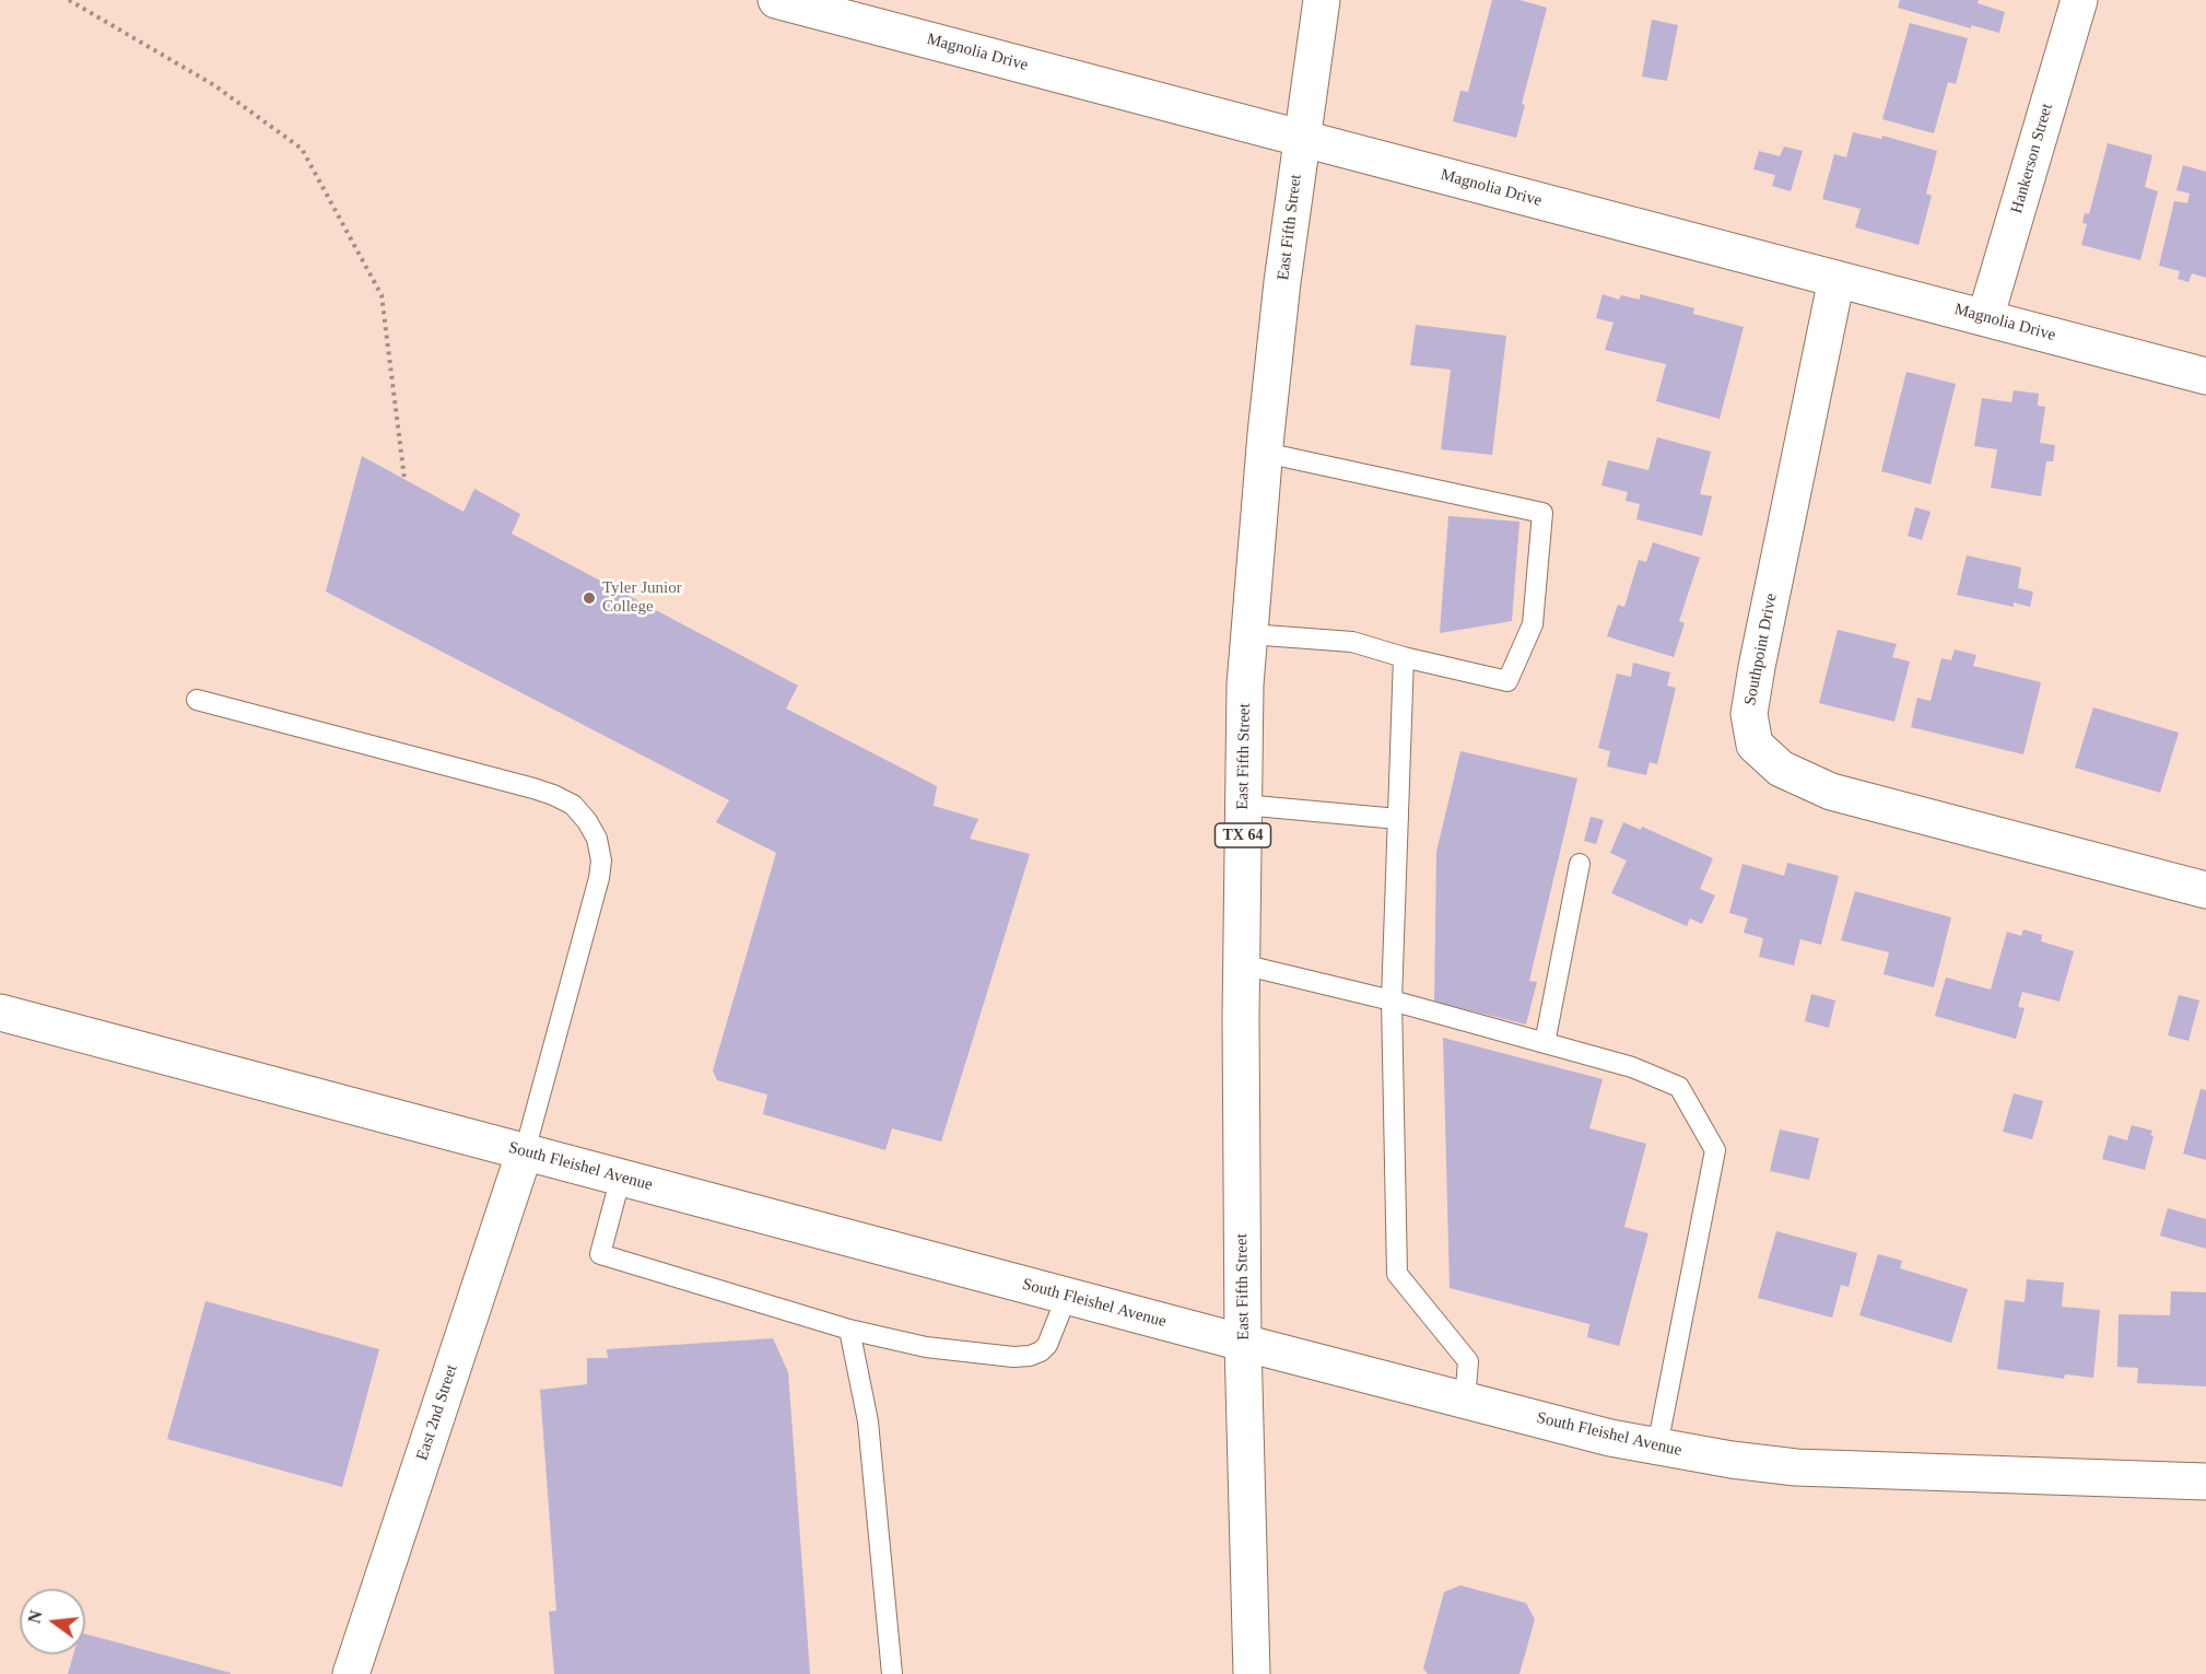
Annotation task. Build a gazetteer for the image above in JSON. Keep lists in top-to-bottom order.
{
  "streets": {
    "street": [
      "Magnolia Drive",
      "Hankerson Street",
      "East Fifth Street",
      "Southpoint Drive",
      "TX 64",
      "South Fleishel Avenue",
      "East 2nd Street"
    ]
  },
  "crossings": [
    ["Magnolia Drive", "Hankerson Street"],
    ["Magnolia Drive", "East Fifth Street"],
    ["Magnolia Drive", "Southpoint Drive"],
    ["East Fifth Street", "South Fleishel Avenue"],
    ["South Fleishel Avenue", "East 2nd Street"]
  ],
  "places": ["Tyler Junior College"],
  "north": "left"
}
